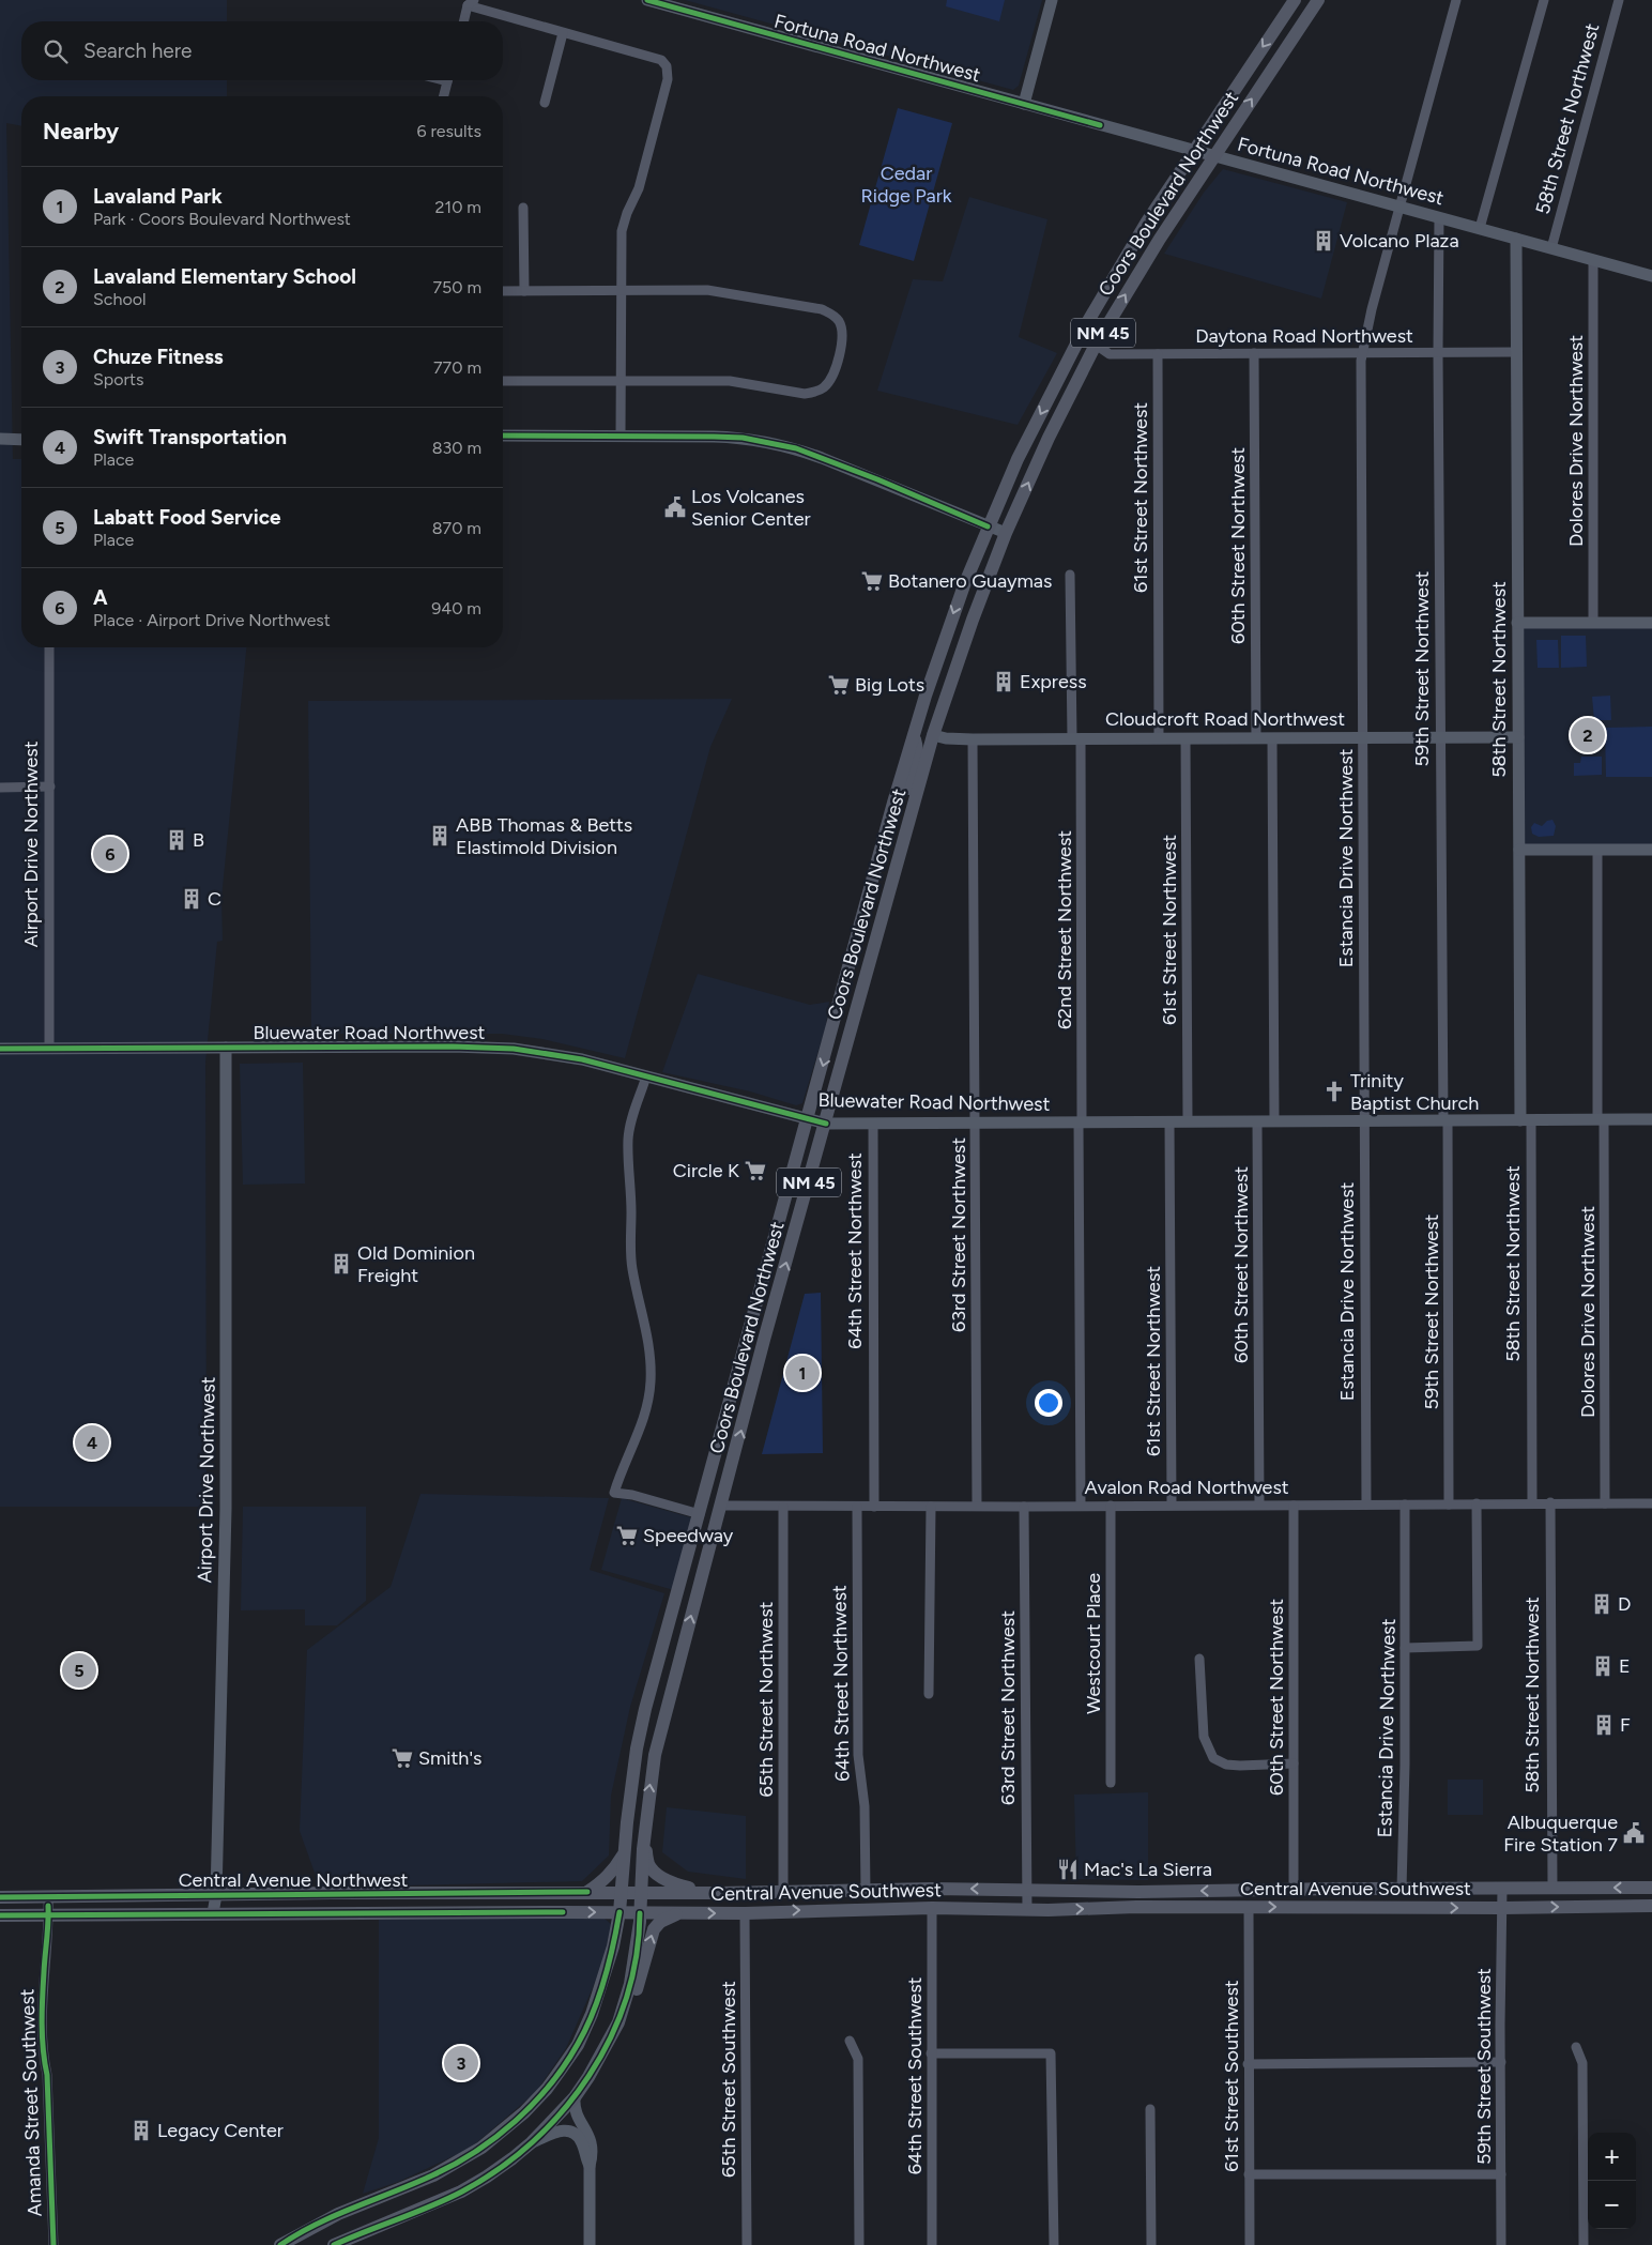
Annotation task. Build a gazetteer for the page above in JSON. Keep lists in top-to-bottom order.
{
  "streets": {
    "main road": [
      "Coors Boulevard Northwest",
      "NM 45",
      "Central Avenue Northwest",
      "Central Avenue Southwest"
    ],
    "street": [
      "Fortuna Road Northwest",
      "58th Street Northwest",
      "Daytona Road Northwest",
      "Dolores Drive Northwest",
      "61st Street Northwest",
      "60th Street Northwest",
      "59th Street Northwest",
      "Cloudcroft Road Northwest",
      "Airport Drive Northwest",
      "Estancia Drive Northwest",
      "62nd Street Northwest",
      "Bluewater Road Northwest",
      "63rd Street Northwest",
      "64th Street Northwest",
      "Avalon Road Northwest",
      "Westcourt Place",
      "65th Street Northwest",
      "59th Street Southwest",
      "64th Street Southwest",
      "61st Street Southwest",
      "65th Street Southwest",
      "Amanda Street Southwest"
    ]
  },
  "crossings": [
    ["Fortuna Road Northwest", "58th Street Northwest"],
    ["Fortuna Road Northwest", "Coors Boulevard Northwest"],
    ["Fortuna Road Northwest", "Dolores Drive Northwest"],
    ["Fortuna Road Northwest", "59th Street Northwest"],
    ["Fortuna Road Northwest", "Estancia Drive Northwest"],
    ["58th Street Northwest", "Daytona Road Northwest"],
    ["58th Street Northwest", "Cloudcroft Road Northwest"],
    ["58th Street Northwest", "Bluewater Road Northwest"],
    ["58th Street Northwest", "Avalon Road Northwest"],
    ["58th Street Northwest", "Central Avenue Northwest"],
    ["Coors Boulevard Northwest", "NM 45"],
    ["Coors Boulevard Northwest", "Daytona Road Northwest"],
    ["Coors Boulevard Northwest", "Cloudcroft Road Northwest"],
    ["Coors Boulevard Northwest", "Bluewater Road Northwest"],
    ["Coors Boulevard Northwest", "Avalon Road Northwest"],
    ["Coors Boulevard Northwest", "Central Avenue Northwest"],
    ["NM 45", "Central Avenue Northwest"],
    ["NM 45", "Central Avenue Southwest"],
    ["Daytona Road Northwest", "61st Street Northwest"],
    ["Daytona Road Northwest", "60th Street Northwest"],
    ["Daytona Road Northwest", "59th Street Northwest"],
    ["Daytona Road Northwest", "Estancia Drive Northwest"],
    ["Dolores Drive Northwest", "Bluewater Road Northwest"],
    ["Dolores Drive Northwest", "Avalon Road Northwest"],
    ["61st Street Northwest", "Cloudcroft Road Northwest"],
    ["61st Street Northwest", "Bluewater Road Northwest"],
    ["61st Street Northwest", "Avalon Road Northwest"],
    ["60th Street Northwest", "Cloudcroft Road Northwest"],
    ["60th Street Northwest", "Bluewater Road Northwest"],
    ["60th Street Northwest", "Avalon Road Northwest"],
    ["60th Street Northwest", "Central Avenue Northwest"],
    ["59th Street Northwest", "Cloudcroft Road Northwest"],
    ["59th Street Northwest", "Bluewater Road Northwest"],
    ["59th Street Northwest", "Avalon Road Northwest"],
    ["Cloudcroft Road Northwest", "Estancia Drive Northwest"],
    ["Cloudcroft Road Northwest", "62nd Street Northwest"],
    ["Cloudcroft Road Northwest", "63rd Street Northwest"],
    ["Airport Drive Northwest", "Bluewater Road Northwest"],
    ["Airport Drive Northwest", "Central Avenue Northwest"],
    ["Airport Drive Northwest", "Central Avenue Southwest"],
    ["Estancia Drive Northwest", "Bluewater Road Northwest"],
    ["Estancia Drive Northwest", "Avalon Road Northwest"],
    ["Estancia Drive Northwest", "Central Avenue Northwest"],
    ["62nd Street Northwest", "Bluewater Road Northwest"],
    ["62nd Street Northwest", "Avalon Road Northwest"],
    ["Bluewater Road Northwest", "63rd Street Northwest"],
    ["Bluewater Road Northwest", "64th Street Northwest"],
    ["63rd Street Northwest", "Avalon Road Northwest"],
    ["63rd Street Northwest", "Central Avenue Northwest"],
    ["63rd Street Northwest", "Central Avenue Southwest"],
    ["64th Street Northwest", "Avalon Road Northwest"],
    ["64th Street Northwest", "Central Avenue Northwest"],
    ["Avalon Road Northwest", "Westcourt Place"],
    ["Avalon Road Northwest", "65th Street Northwest"],
    ["65th Street Northwest", "Central Avenue Northwest"],
    ["Central Avenue Northwest", "59th Street Southwest"],
    ["Central Avenue Northwest", "Amanda Street Southwest"],
    ["Central Avenue Southwest", "59th Street Southwest"],
    ["Central Avenue Southwest", "64th Street Southwest"],
    ["Central Avenue Southwest", "61st Street Southwest"],
    ["Central Avenue Southwest", "65th Street Southwest"],
    ["Central Avenue Southwest", "Amanda Street Southwest"]
  ],
  "one_way": ["Central Avenue Southwest"],
  "parks": ["Cedar Ridge Park"],
  "places": {
    "building": [
      "Volcano Plaza",
      "Express",
      "ABB Thomas & Betts Elastimold Division",
      "B",
      "C",
      "Old Dominion Freight",
      "D",
      "E",
      "F",
      "Legacy Center"
    ],
    "public building": ["Los Volcanes Senior Center", "Albuquerque Fire Station 7"],
    "supermarket": [
      "Botanero Guaymas",
      "Big Lots",
      "Circle K",
      "Speedway",
      "Smith's"
    ],
    "church": ["Trinity Baptist Church"],
    "restaurant": ["Mac's La Sierra"]
  },
  "page": {
    "search": "Search here",
    "heading": ["Nearby", "6 results"],
    "list": [
      {
        "mark": "1",
        "name": "Lavaland Park",
        "note": "Park · Coors Boulevard Northwest",
        "value": "210 m"
      },
      {
        "mark": "2",
        "name": "Lavaland Elementary School",
        "note": "School",
        "value": "750 m"
      },
      {
        "mark": "3",
        "name": "Chuze Fitness",
        "note": "Sports",
        "value": "770 m"
      },
      {
        "mark": "4",
        "name": "Swift Transportation",
        "note": "Place",
        "value": "830 m"
      },
      {
        "mark": "5",
        "name": "Labatt Food Service",
        "note": "Place",
        "value": "870 m"
      },
      {
        "mark": "6",
        "name": "A",
        "note": "Place · Airport Drive Northwest",
        "value": "940 m"
      }
    ],
    "pins": [
      "2",
      "6",
      "1",
      "4",
      "5",
      "3"
    ],
    "map_buttons": ["+", "−"]
  }
}
